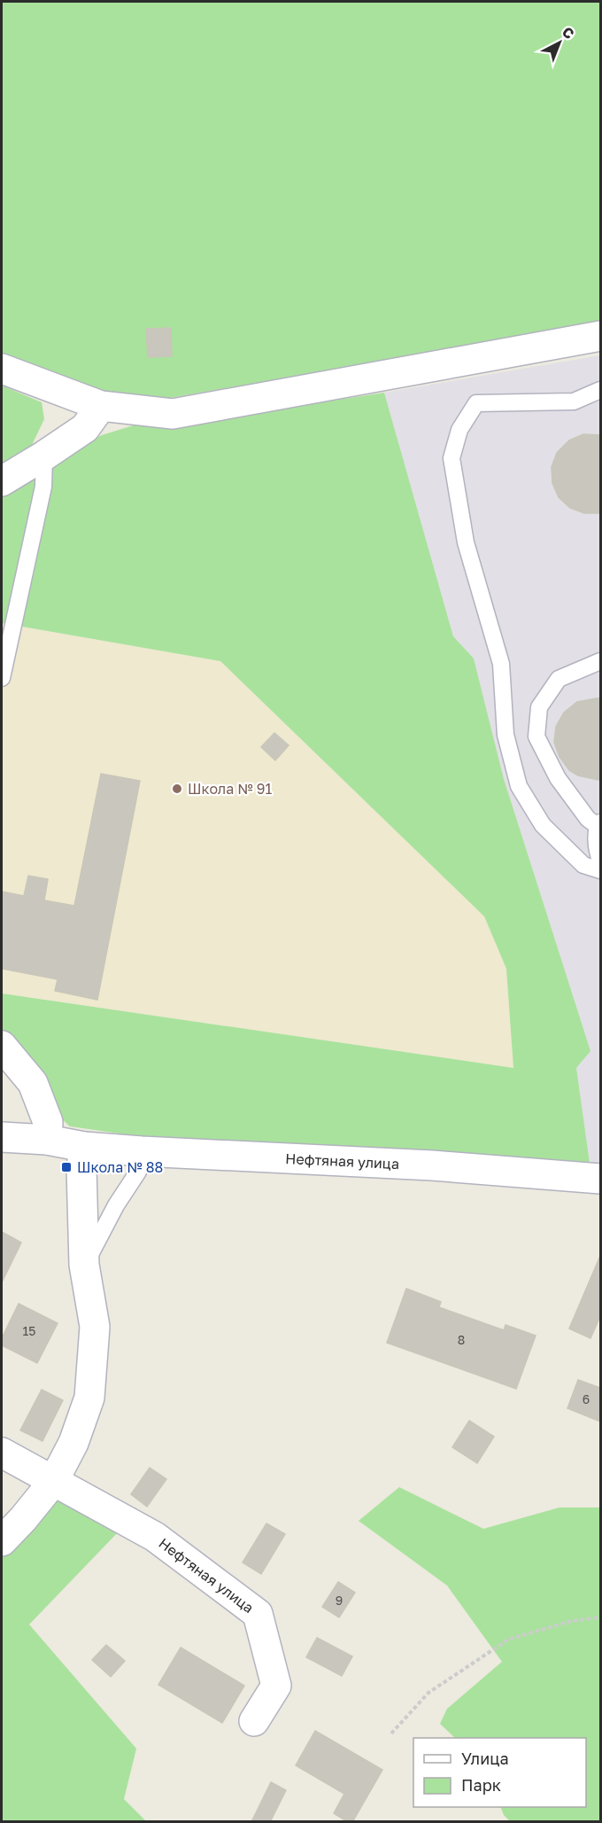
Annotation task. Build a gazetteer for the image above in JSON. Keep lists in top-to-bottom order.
{
  "streets": {
    "street": ["Нефтяная улица"]
  },
  "places": {
    "other": ["Школа № 91"],
    "transit": ["Школа № 88"]
  },
  "house_numbers": [
    "15",
    "8",
    "6",
    "9"
  ],
  "legend": ["Улица", "Парк"],
  "north": "top right"
}
